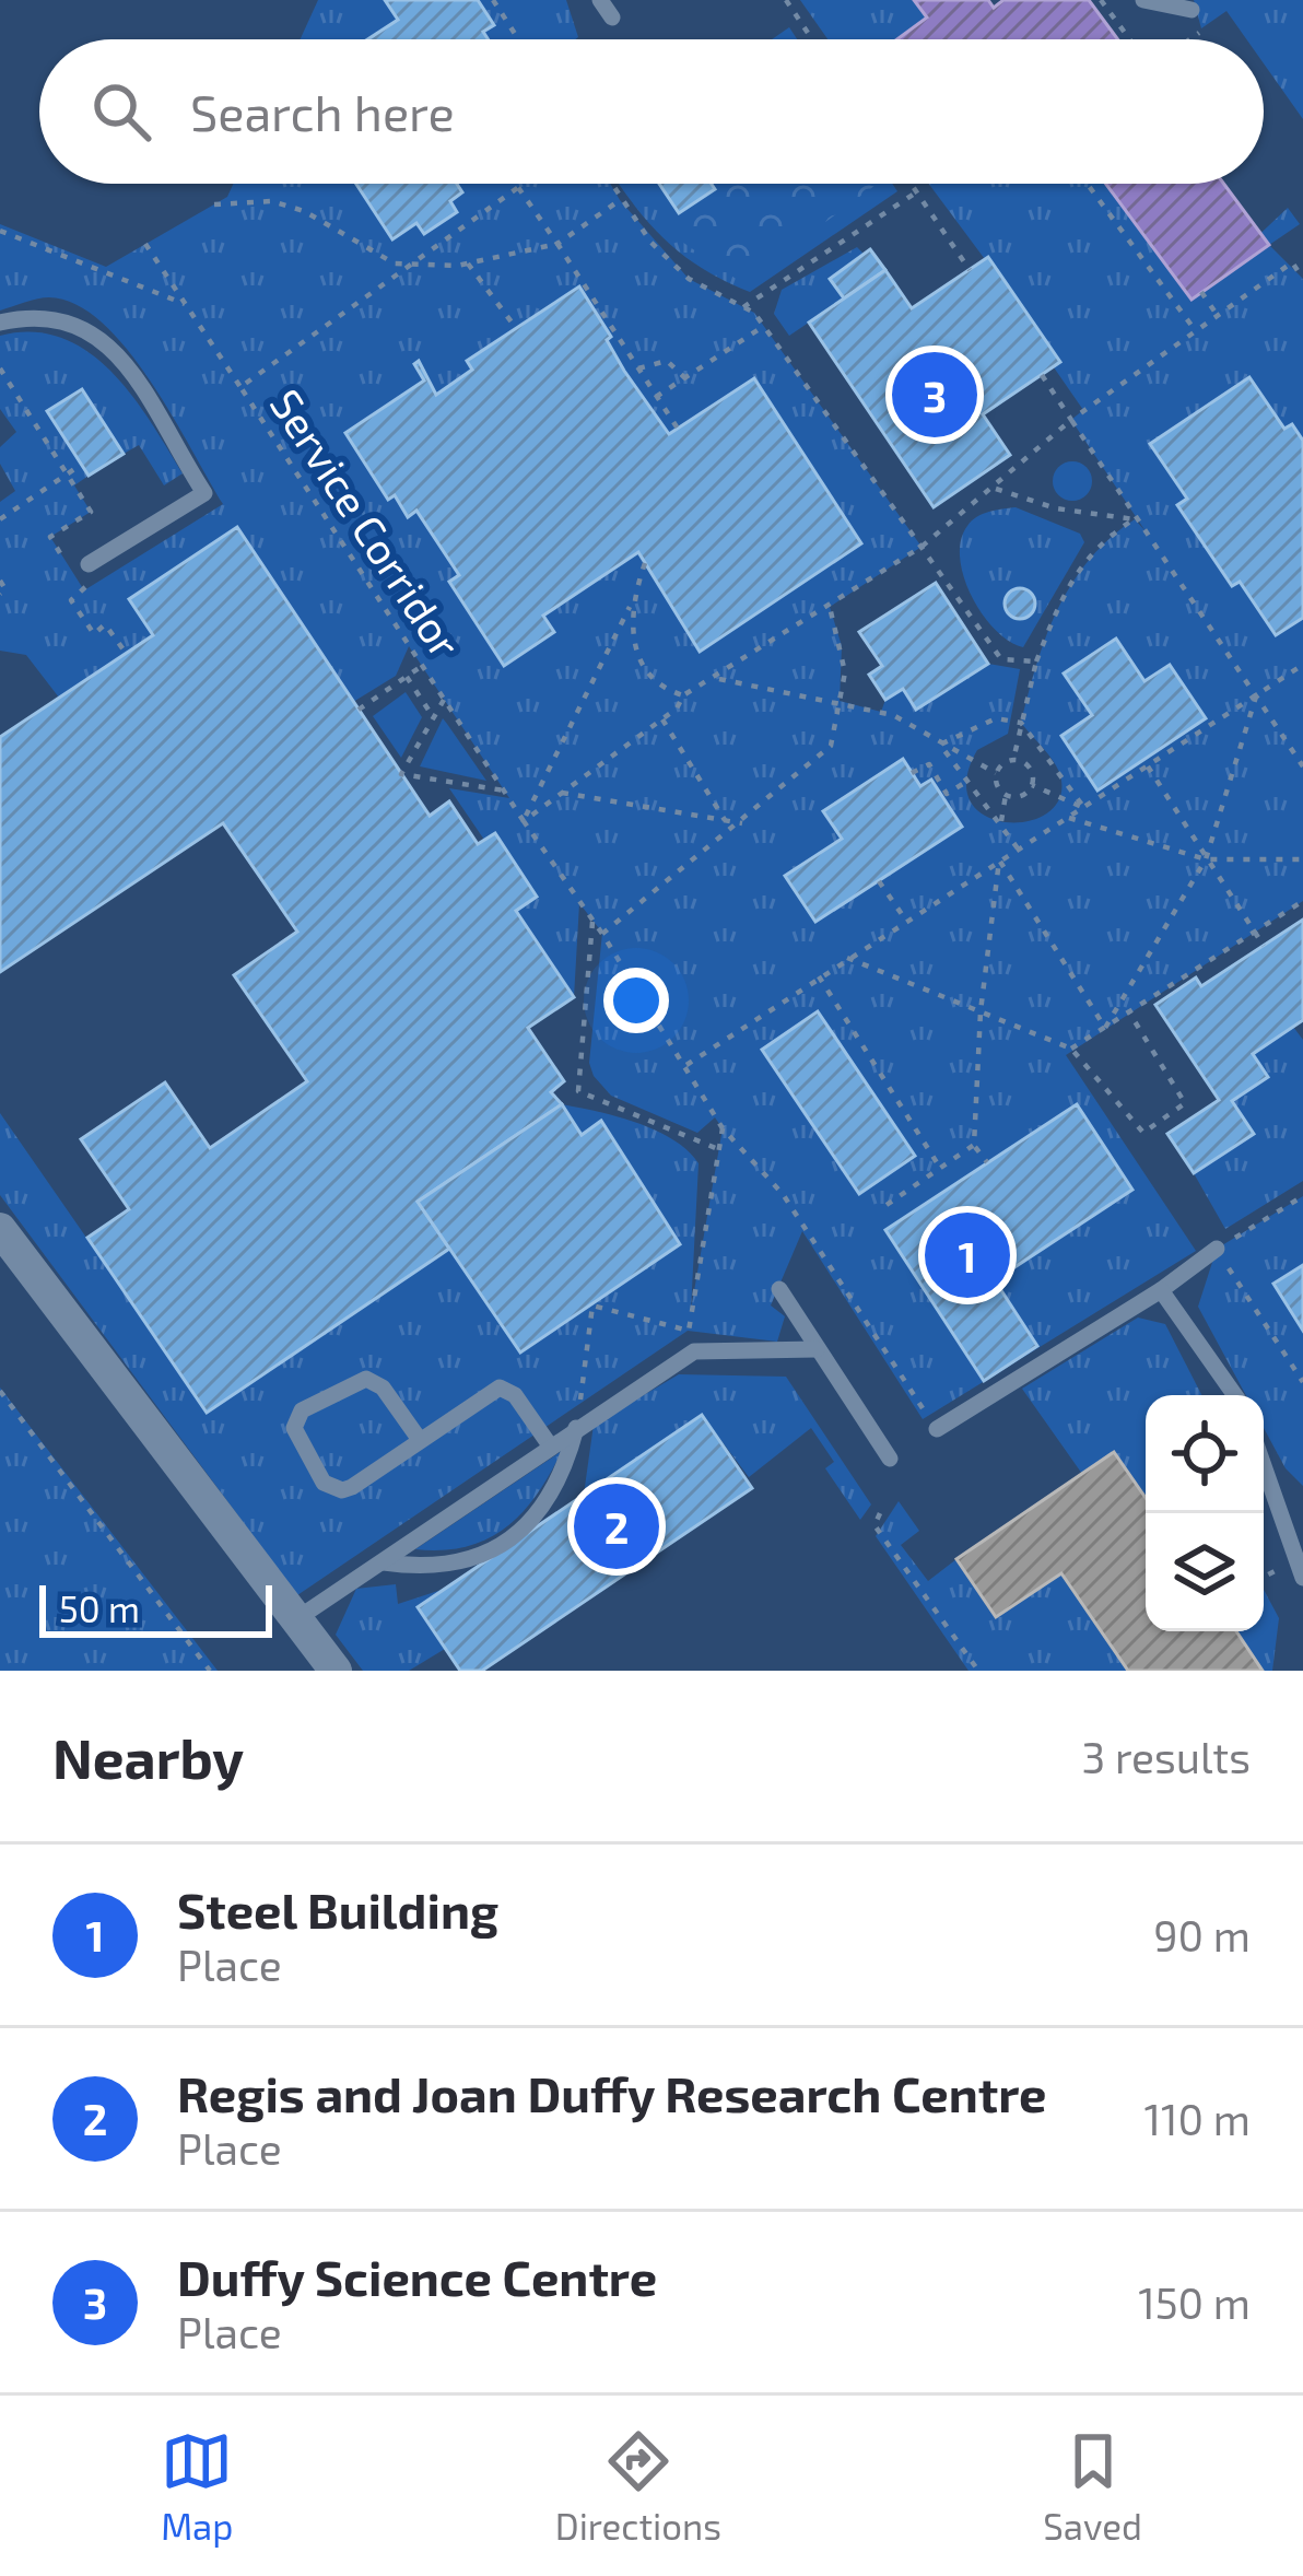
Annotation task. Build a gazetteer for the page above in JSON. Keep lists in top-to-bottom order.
{
  "streets": {
    "path": ["Service Corridor"]
  },
  "scale_bar": "50 m",
  "page": {
    "search": "Search here",
    "pins": ["3", "1", "2"],
    "scale": "50 m",
    "heading": ["Nearby", "3 results"],
    "list": [
      {
        "mark": "1",
        "name": "Steel Building",
        "note": "Place",
        "value": "90 m"
      },
      {
        "mark": "2",
        "name": "Regis and Joan Duffy Research Centre",
        "note": "Place",
        "value": "110 m"
      },
      {
        "mark": "3",
        "name": "Duffy Science Centre",
        "note": "Place",
        "value": "150 m"
      }
    ],
    "nav": ["Map", "Directions", "Saved"]
  }
}
